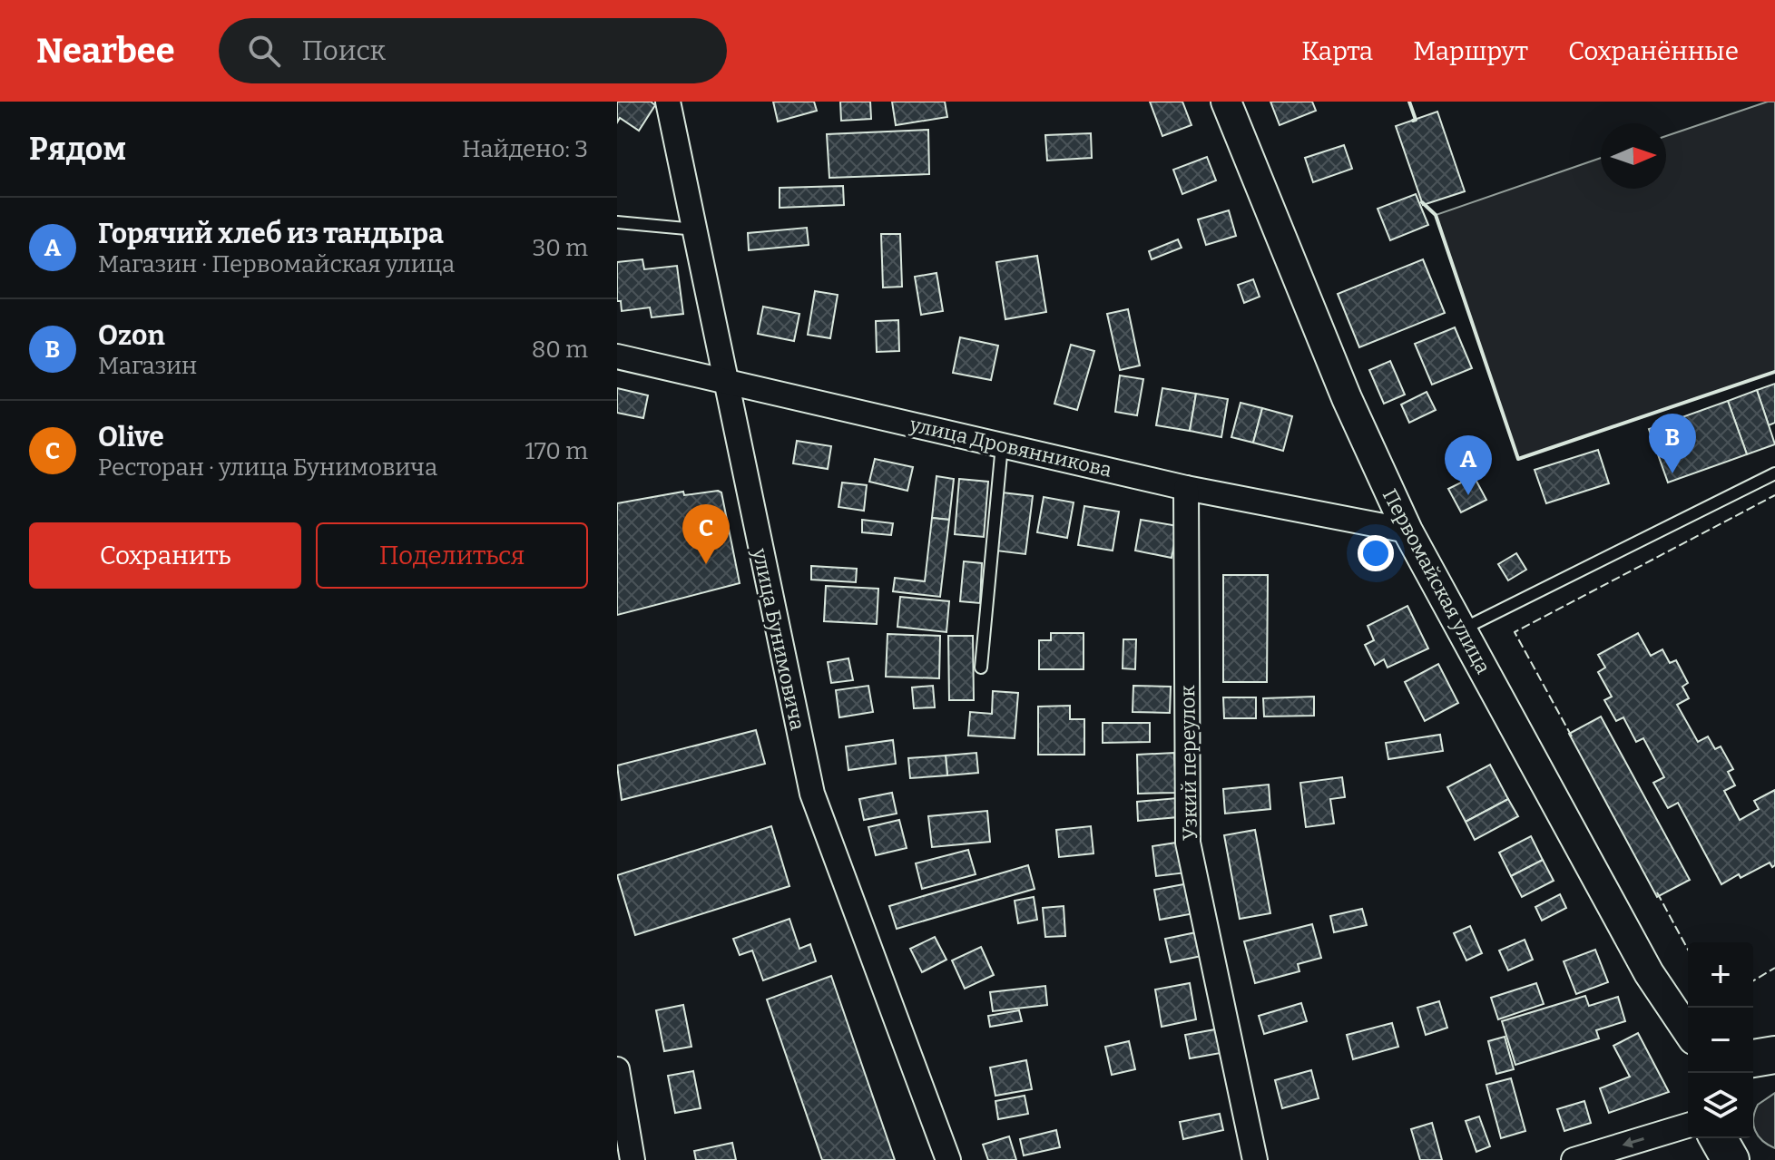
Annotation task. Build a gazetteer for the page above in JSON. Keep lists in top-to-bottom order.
{
  "streets": {
    "street": [
      "улица Дровянникова",
      "Первомайская улица",
      "улица Бунимовича",
      "Узкий переулок"
    ]
  },
  "crossings": [
    ["улица Дровянникова", "Первомайская улица"],
    ["улица Дровянникова", "улица Бунимовича"],
    ["улица Дровянникова", "Узкий переулок"]
  ],
  "north": "right",
  "page": {
    "header": "Nearbee",
    "search": "Поиск",
    "nav": ["Карта", "Маршрут", "Сохранённые"],
    "heading": ["Рядом", "Найдено: 3"],
    "list": [
      {
        "mark": "A",
        "name": "Горячий хлеб из тандыра",
        "note": "Магазин · Первомайская улица",
        "value": "30 m"
      },
      {
        "mark": "B",
        "name": "Ozon",
        "note": "Магазин",
        "value": "80 m"
      },
      {
        "mark": "C",
        "name": "Olive",
        "note": "Ресторан · улица Бунимовича",
        "value": "170 m"
      }
    ],
    "pins": ["B", "A", "C"],
    "buttons": ["Сохранить", "Поделиться"],
    "map_buttons": ["+", "−"]
  }
}
